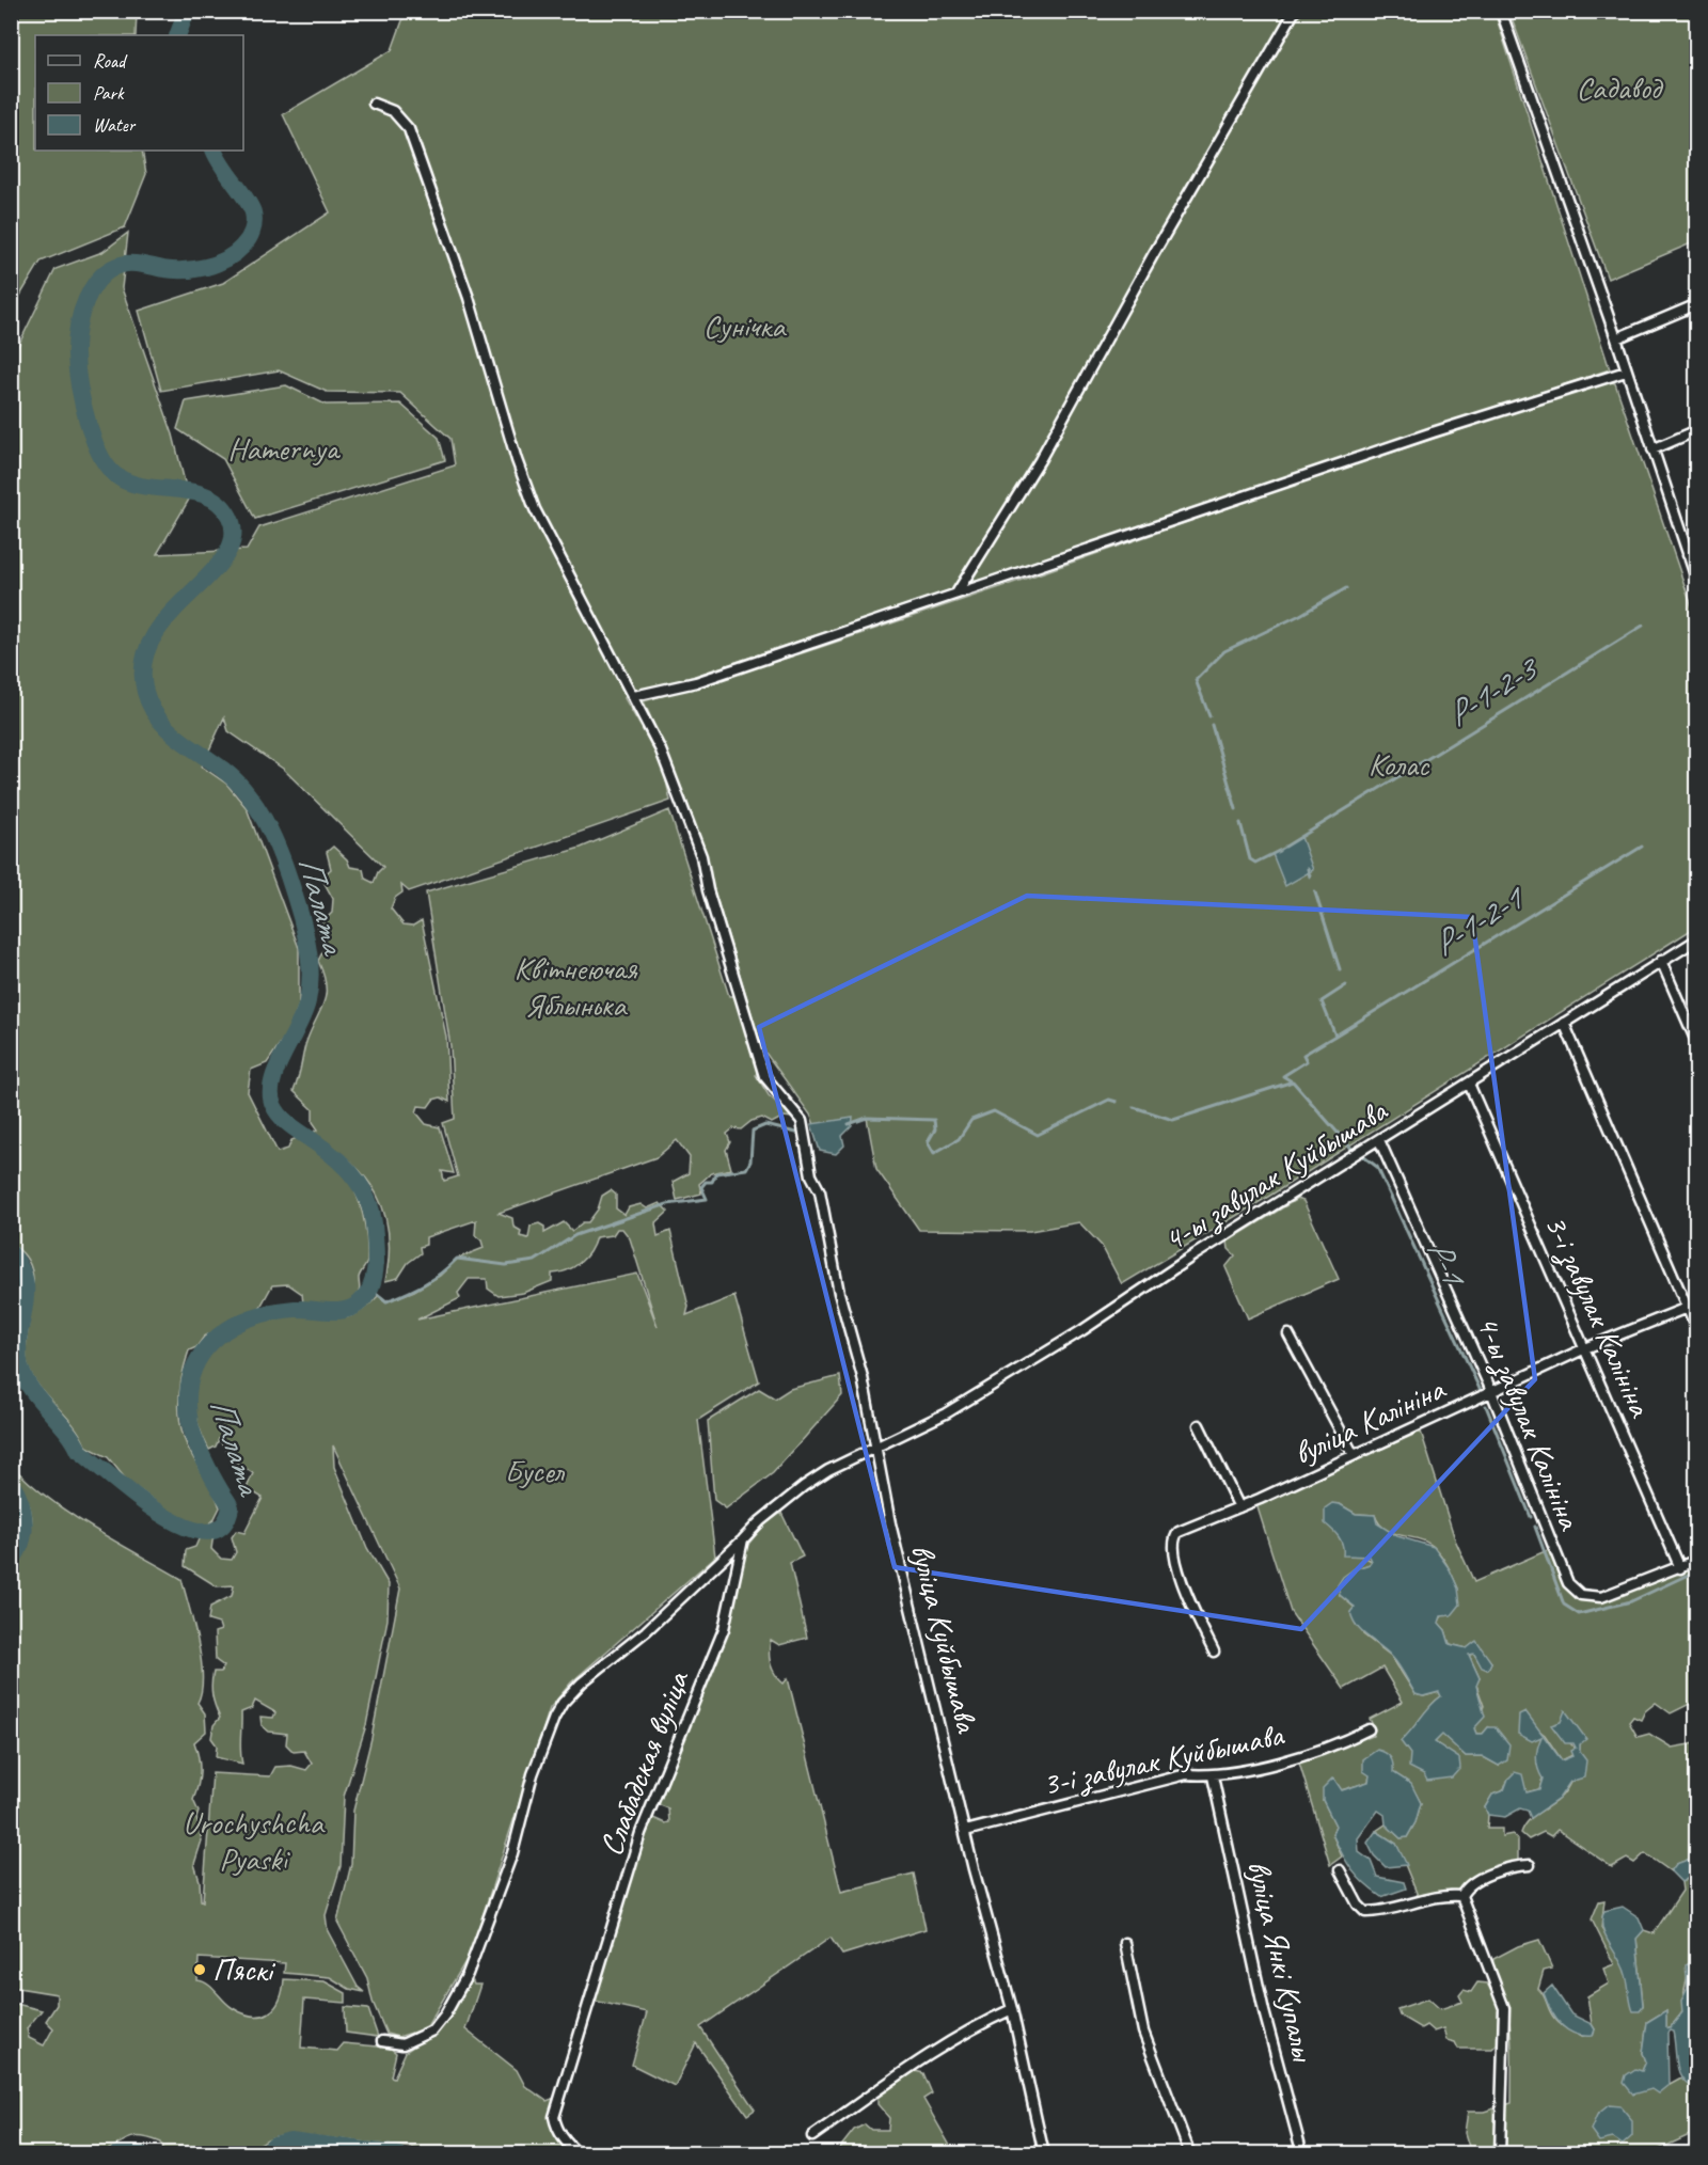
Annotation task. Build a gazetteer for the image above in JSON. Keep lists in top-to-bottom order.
{
  "streets": {
    "street": [
      "4-ы завулак Куйбышава",
      "3-і завулак Калініна",
      "вуліца Калініна",
      "4-ы завулак Калініна",
      "вуліца Куйбышава",
      "3-і завулак Куйбышава",
      "Слабадская вуліца",
      "вуліца Янкі Купалы"
    ]
  },
  "crossings": [
    ["4-ы завулак Куйбышава", "3-і завулак Калініна"],
    ["4-ы завулак Куйбышава", "4-ы завулак Калініна"],
    ["4-ы завулак Куйбышава", "вуліца Куйбышава"],
    ["3-і завулак Калініна", "вуліца Калініна"],
    ["3-і завулак Калініна", "4-ы завулак Калініна"],
    ["вуліца Калініна", "4-ы завулак Калініна"],
    ["вуліца Куйбышава", "3-і завулак Куйбышава"],
    ["3-і завулак Куйбышава", "вуліца Янкі Купалы"]
  ],
  "water": [
    "P-1-2-3",
    "Палата",
    "P-1-2-1",
    "P-1"
  ],
  "parks": [
    "Садавод",
    "Сунічка",
    "Hamernya",
    "Колас",
    "Квітнеючая Яблынька",
    "Бусел",
    "Urochyshcha Pyaski"
  ],
  "places": ["Пяскі"],
  "legend": ["Road", "Park", "Water"]
}
